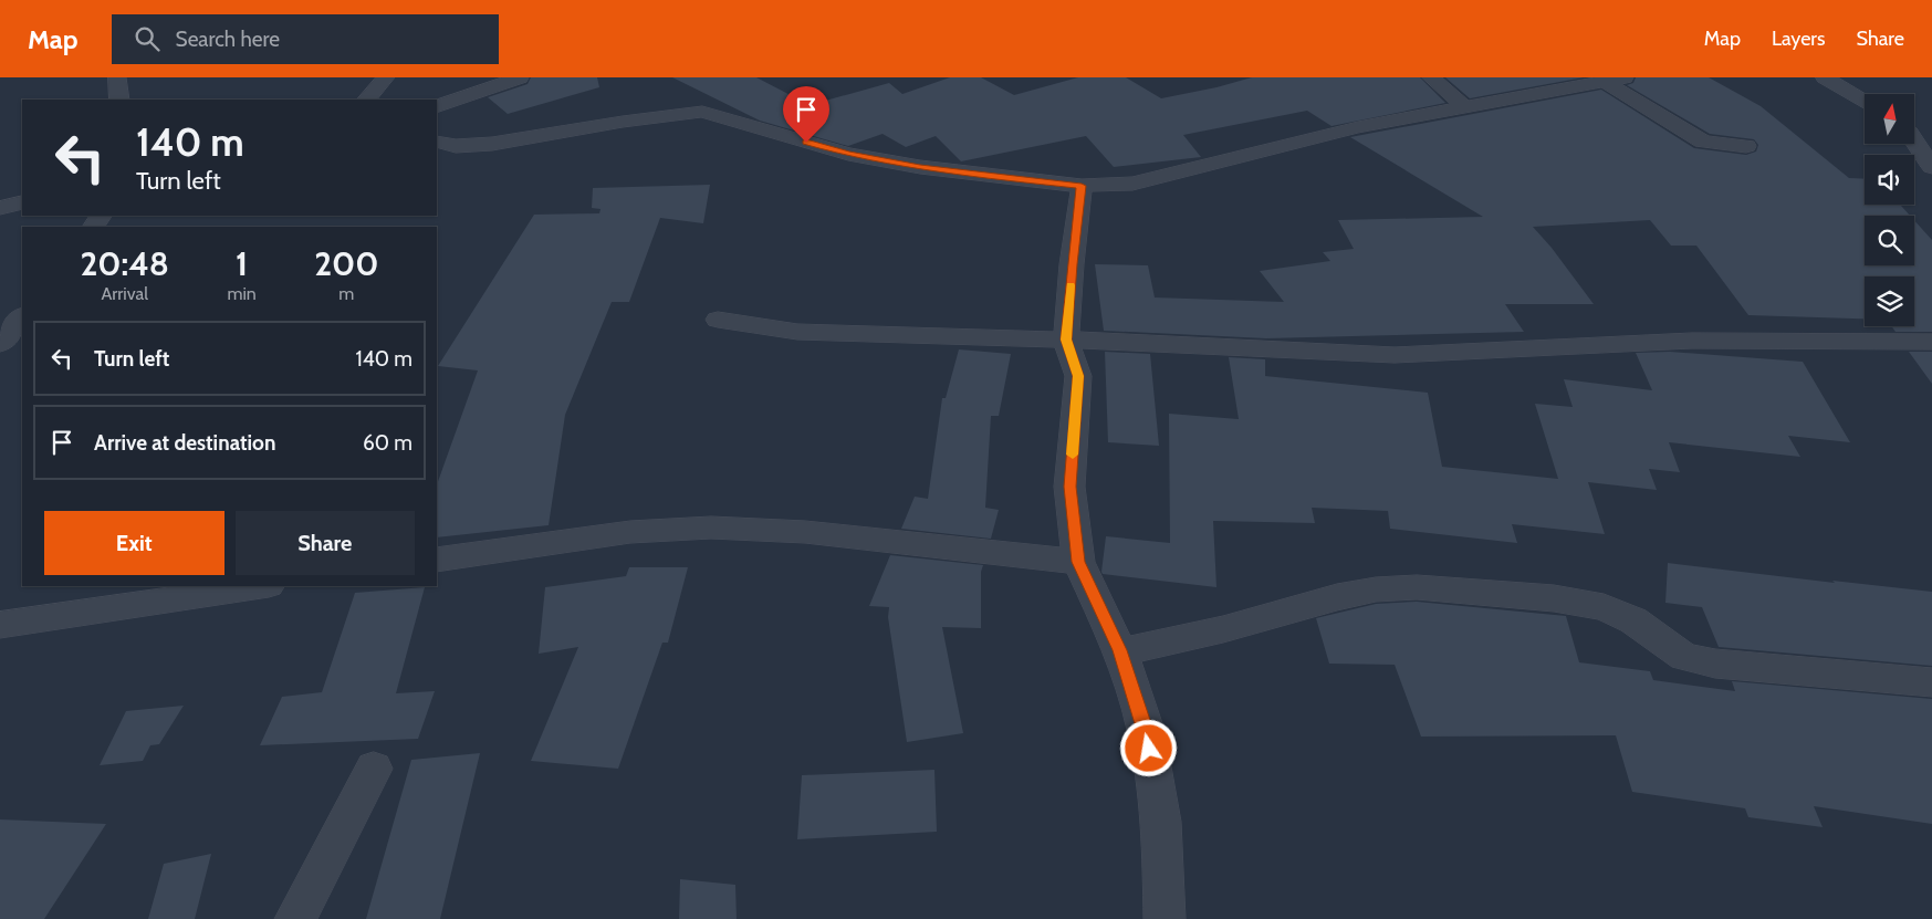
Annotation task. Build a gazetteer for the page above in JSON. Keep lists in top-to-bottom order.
{
  "north": "top",
  "page": {
    "header": "Map",
    "search": "Search here",
    "nav": ["Map", "Layers", "Share"],
    "turn": ["140 m", "Turn left"],
    "eta": [
      "20:48",
      "Arrival",
      "1",
      "min",
      "200",
      "m"
    ],
    "list": [
      {
        "name": "Turn left",
        "value": "140 m"
      },
      {
        "name": "Arrive at destination",
        "value": "60 m"
      }
    ],
    "buttons": ["Exit", "Share"]
  }
}
